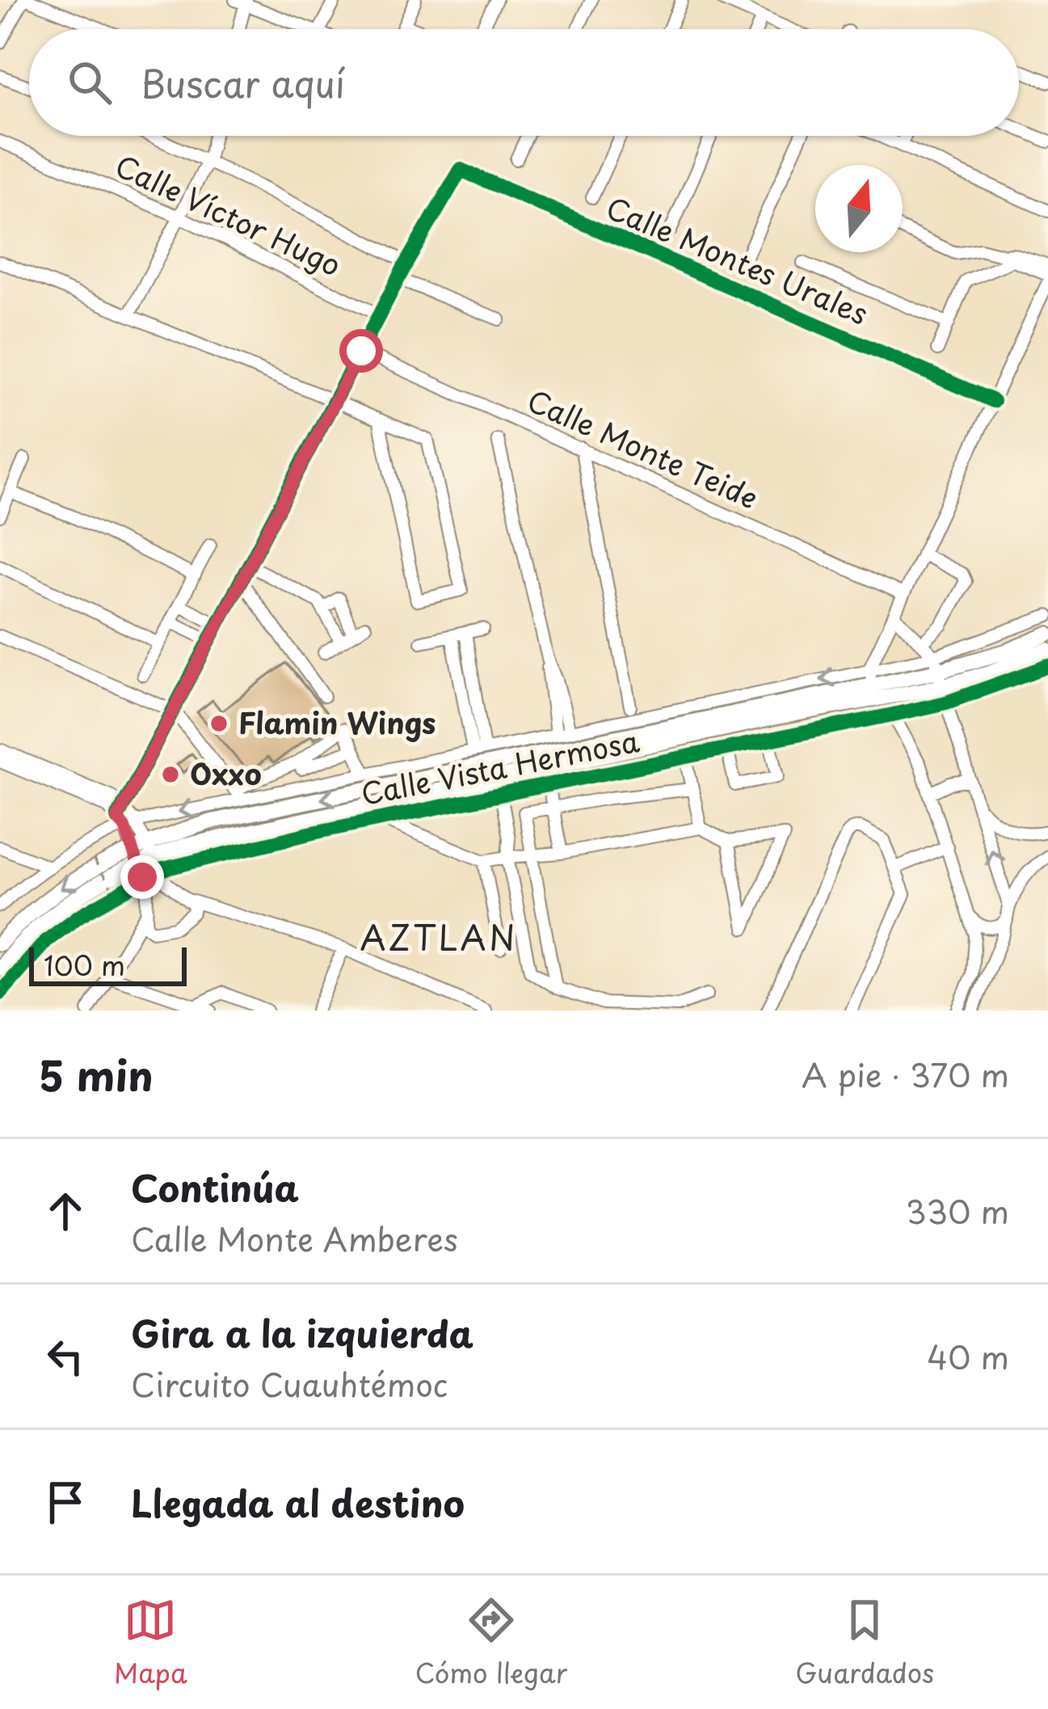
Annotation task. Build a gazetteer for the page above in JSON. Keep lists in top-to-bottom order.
{
  "streets": {
    "street": [
      "Calle Víctor Hugo",
      "Calle Montes Urales",
      "Calle Monte Teide",
      "Calle Vista Hermosa"
    ]
  },
  "districts": ["AZTLAN"],
  "places": ["Flamin Wings", "Oxxo"],
  "scale_bar": "100 m",
  "north": "top",
  "page": {
    "search": "Buscar aquí",
    "scale": "100 m",
    "heading": ["5 min", "A pie · 370 m"],
    "list": [
      ["Continúa", "Calle Monte Amberes", "330 m"],
      ["Gira a la izquierda", "Circuito Cuauhtémoc", "40 m"],
      "Llegada al destino"
    ],
    "nav": ["Mapa", "Cómo llegar", "Guardados"]
  }
}
